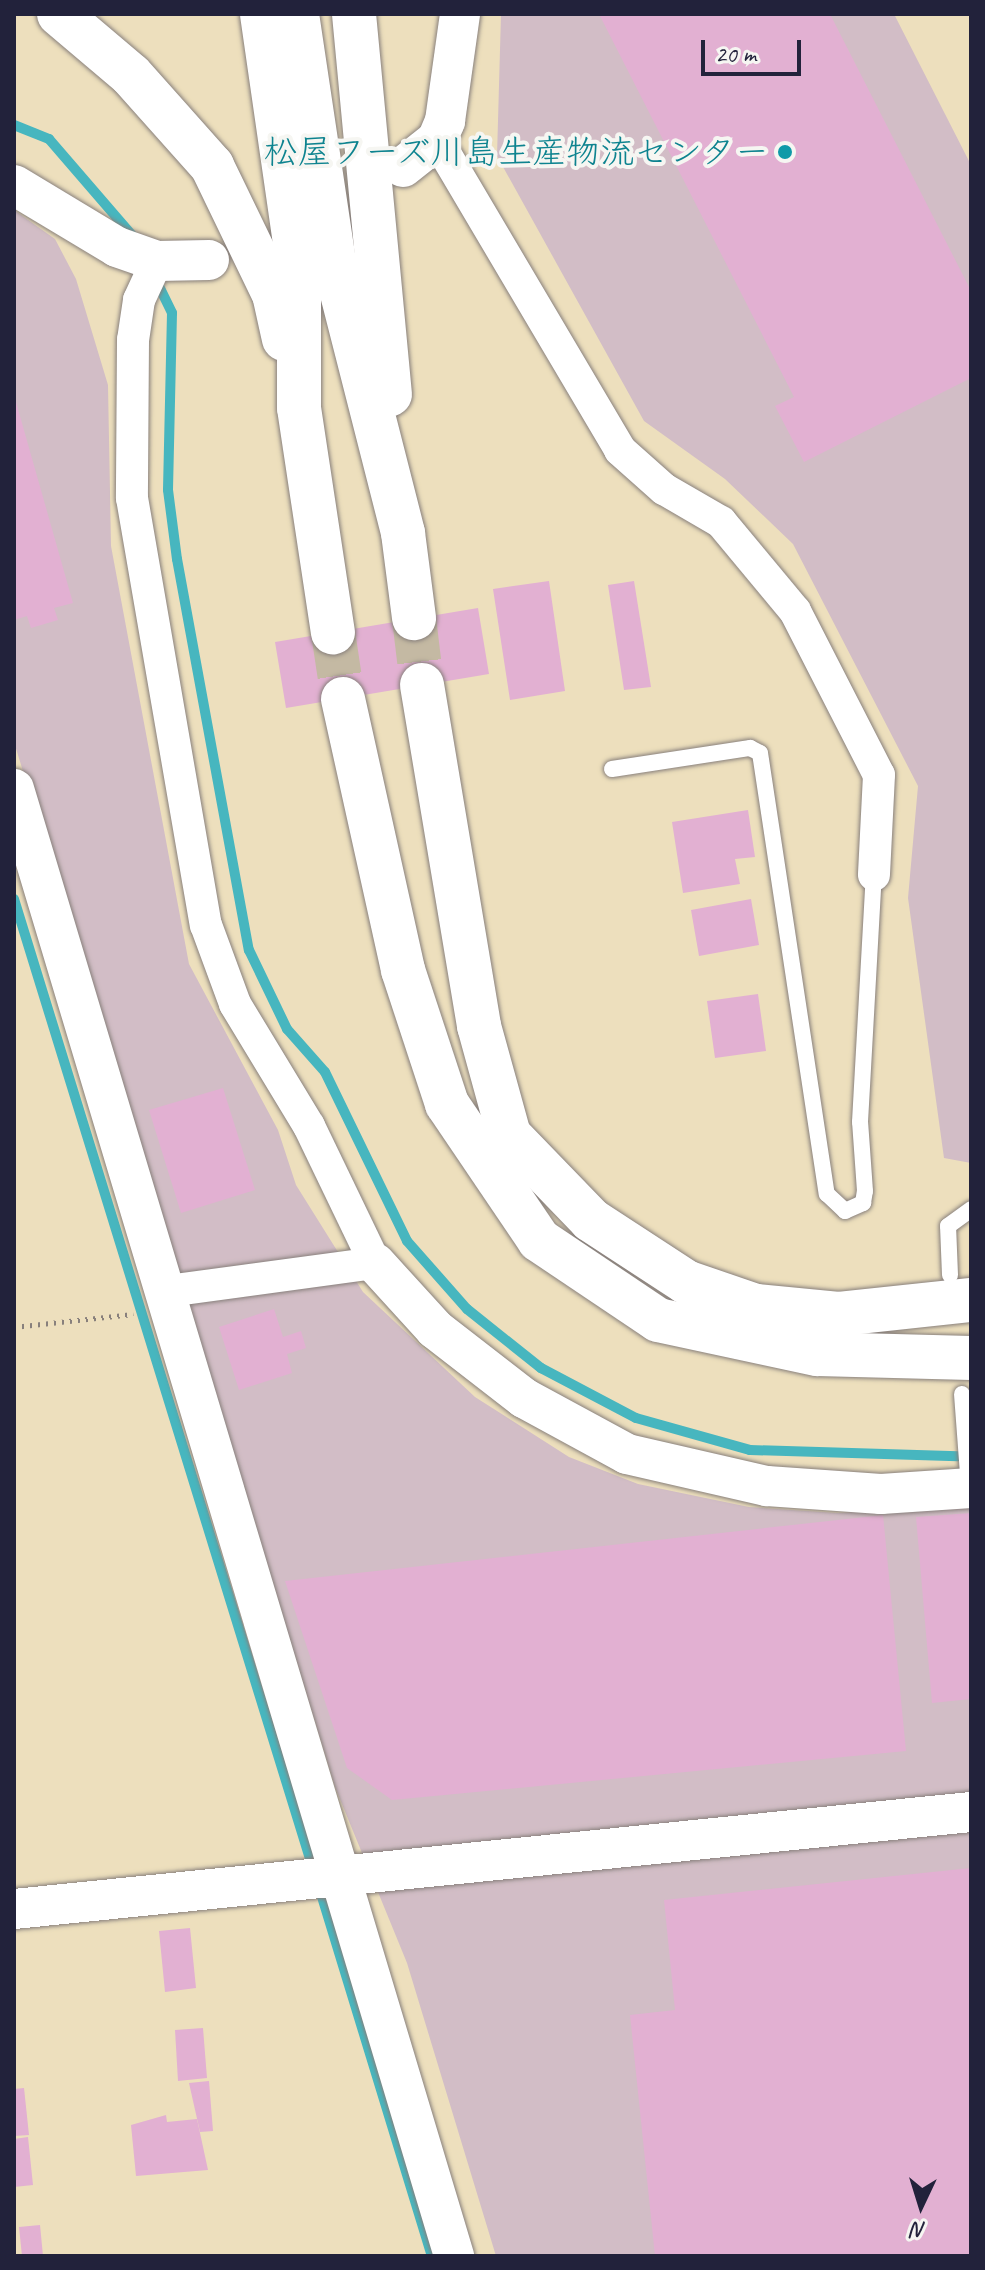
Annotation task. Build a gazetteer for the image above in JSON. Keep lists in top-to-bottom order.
{
  "places": ["松屋フーズ川島生産物流センター"],
  "scale_bar": "20 m",
  "north": "bottom"
}
